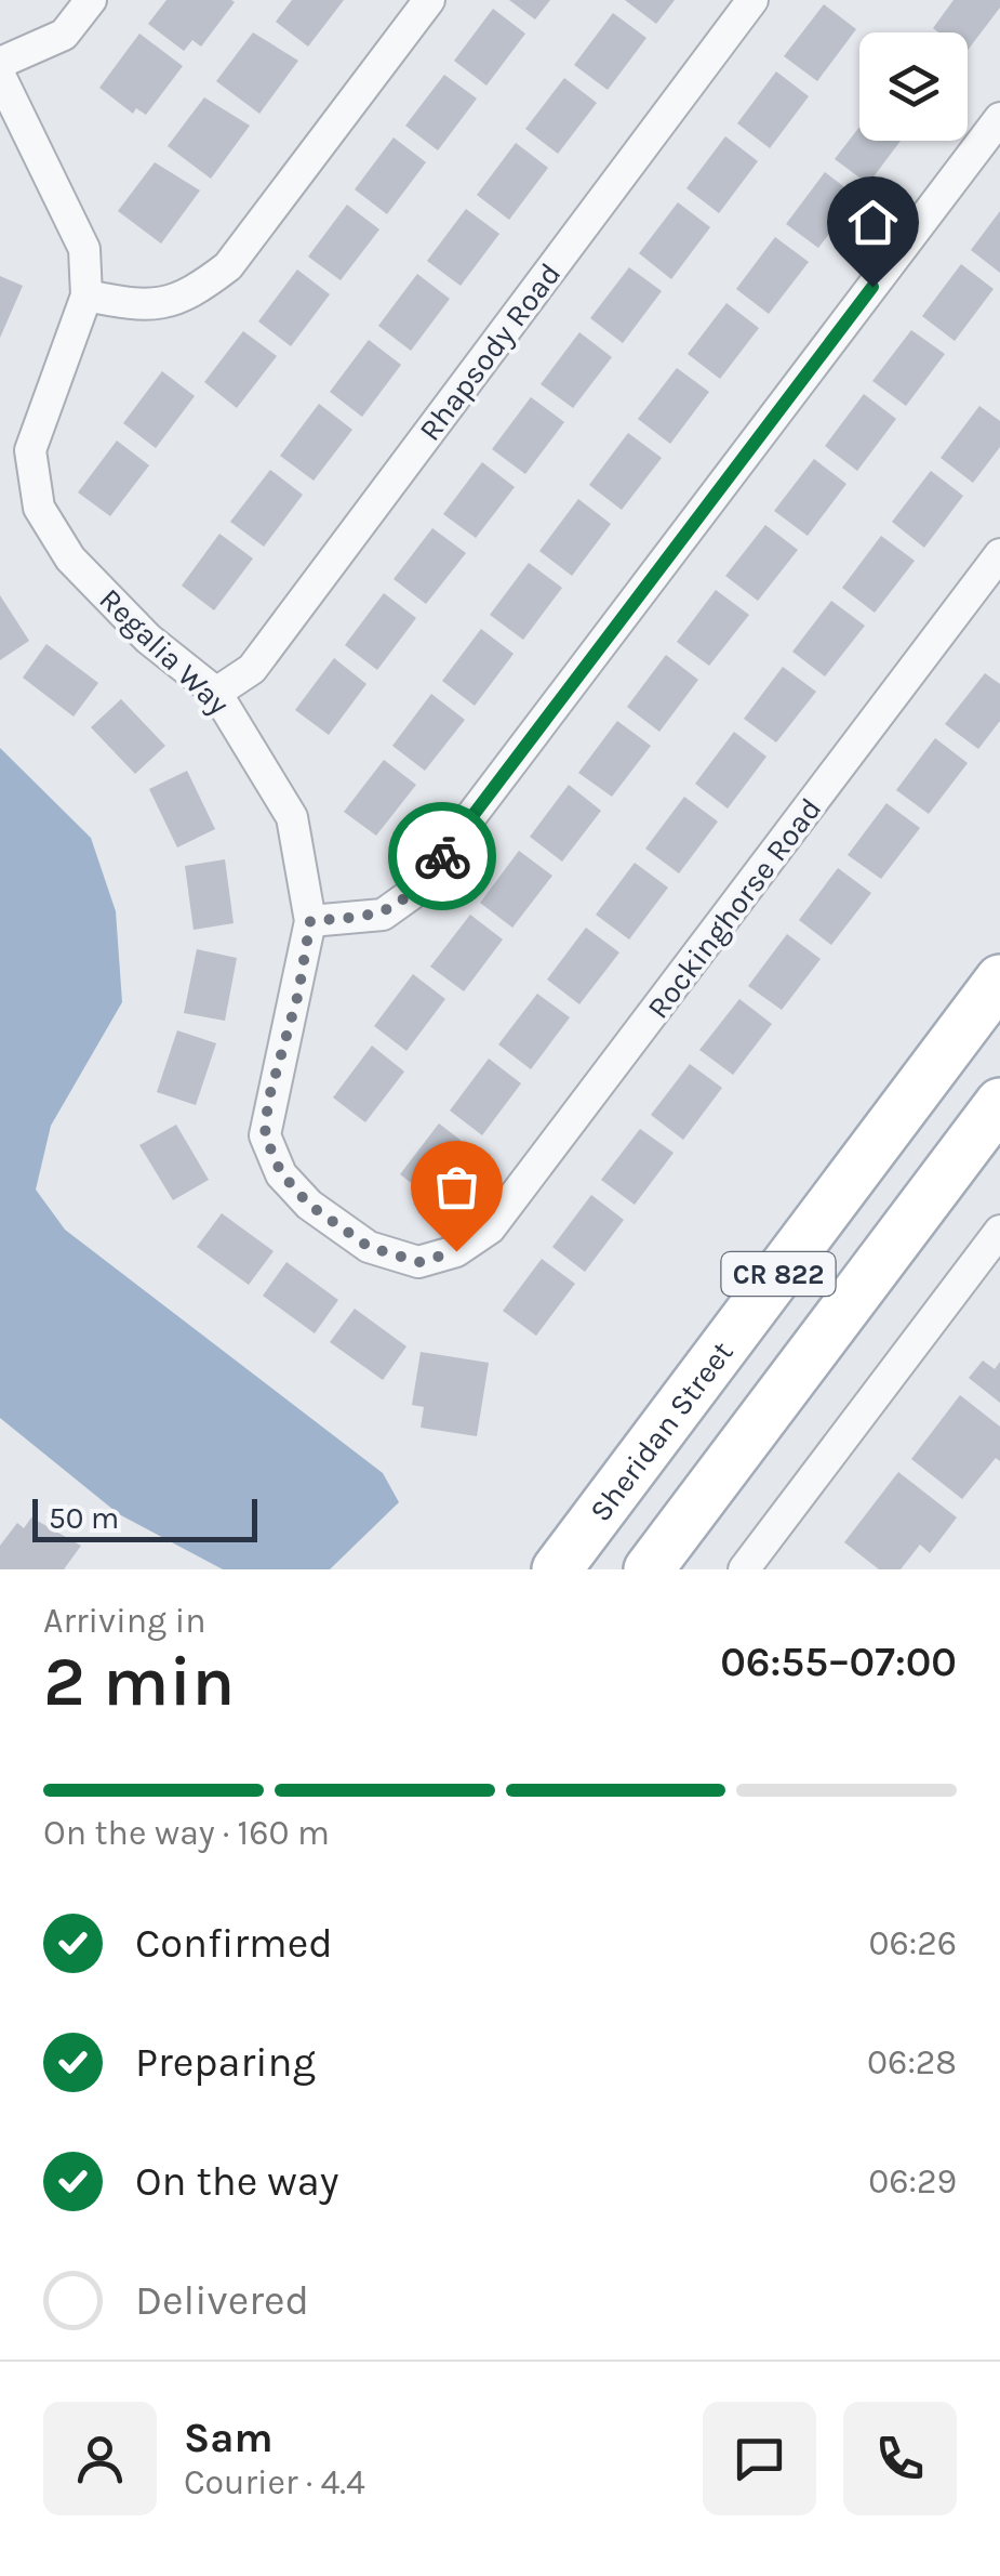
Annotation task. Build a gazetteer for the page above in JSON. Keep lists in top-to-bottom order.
{
  "streets": {
    "main road": ["CR 822", "Sheridan Street"],
    "street": ["Rhapsody Road", "Regalia Way", "Rockinghorse Road"]
  },
  "crossings": [
    ["Rhapsody Road", "Regalia Way"],
    ["Regalia Way", "Rockinghorse Road"]
  ],
  "scale_bar": "50 m",
  "page": {
    "scale": "50 m",
    "heading": ["2 min", "Arriving in", "06:55–07:00"],
    "panel": ["Sam", "Courier · 4.4"],
    "bar": "On the way · 160 m",
    "list": [
      ["Confirmed", "06:26"],
      ["Preparing", "06:28"],
      ["On the way", "06:29"],
      "Delivered"
    ]
  }
}
